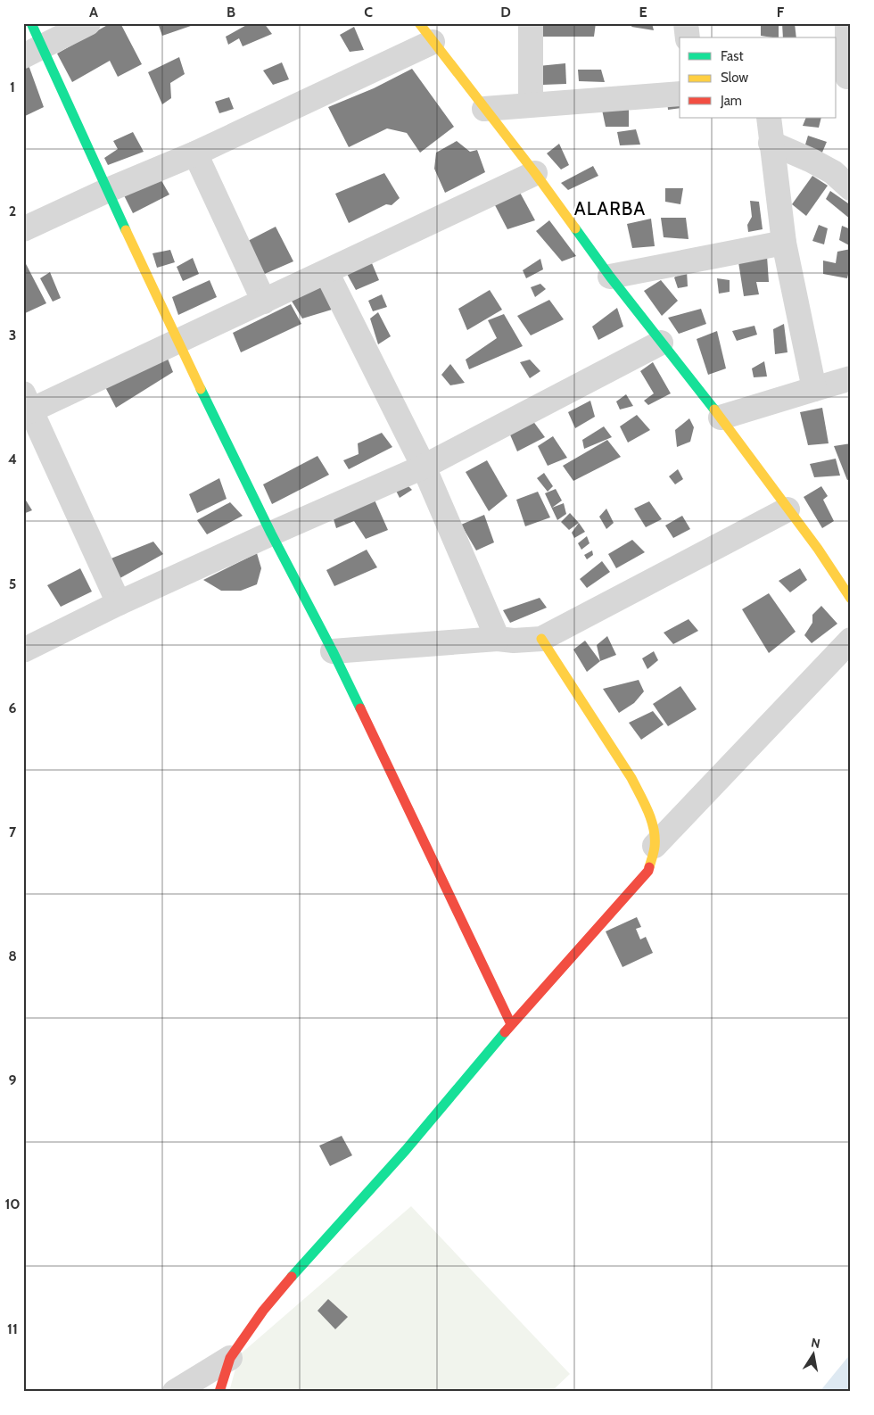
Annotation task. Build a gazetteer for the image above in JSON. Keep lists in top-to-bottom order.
{
  "districts": ["ALARBA"],
  "legend": ["Fast", "Slow", "Jam"],
  "north": "top",
  "grid": {
    "columns": [
      "A",
      "B",
      "C",
      "D",
      "E",
      "F"
    ],
    "rows": [
      "1",
      "2",
      "3",
      "4",
      "5",
      "6",
      "7",
      "8",
      "9",
      "10",
      "11"
    ]
  }
}
